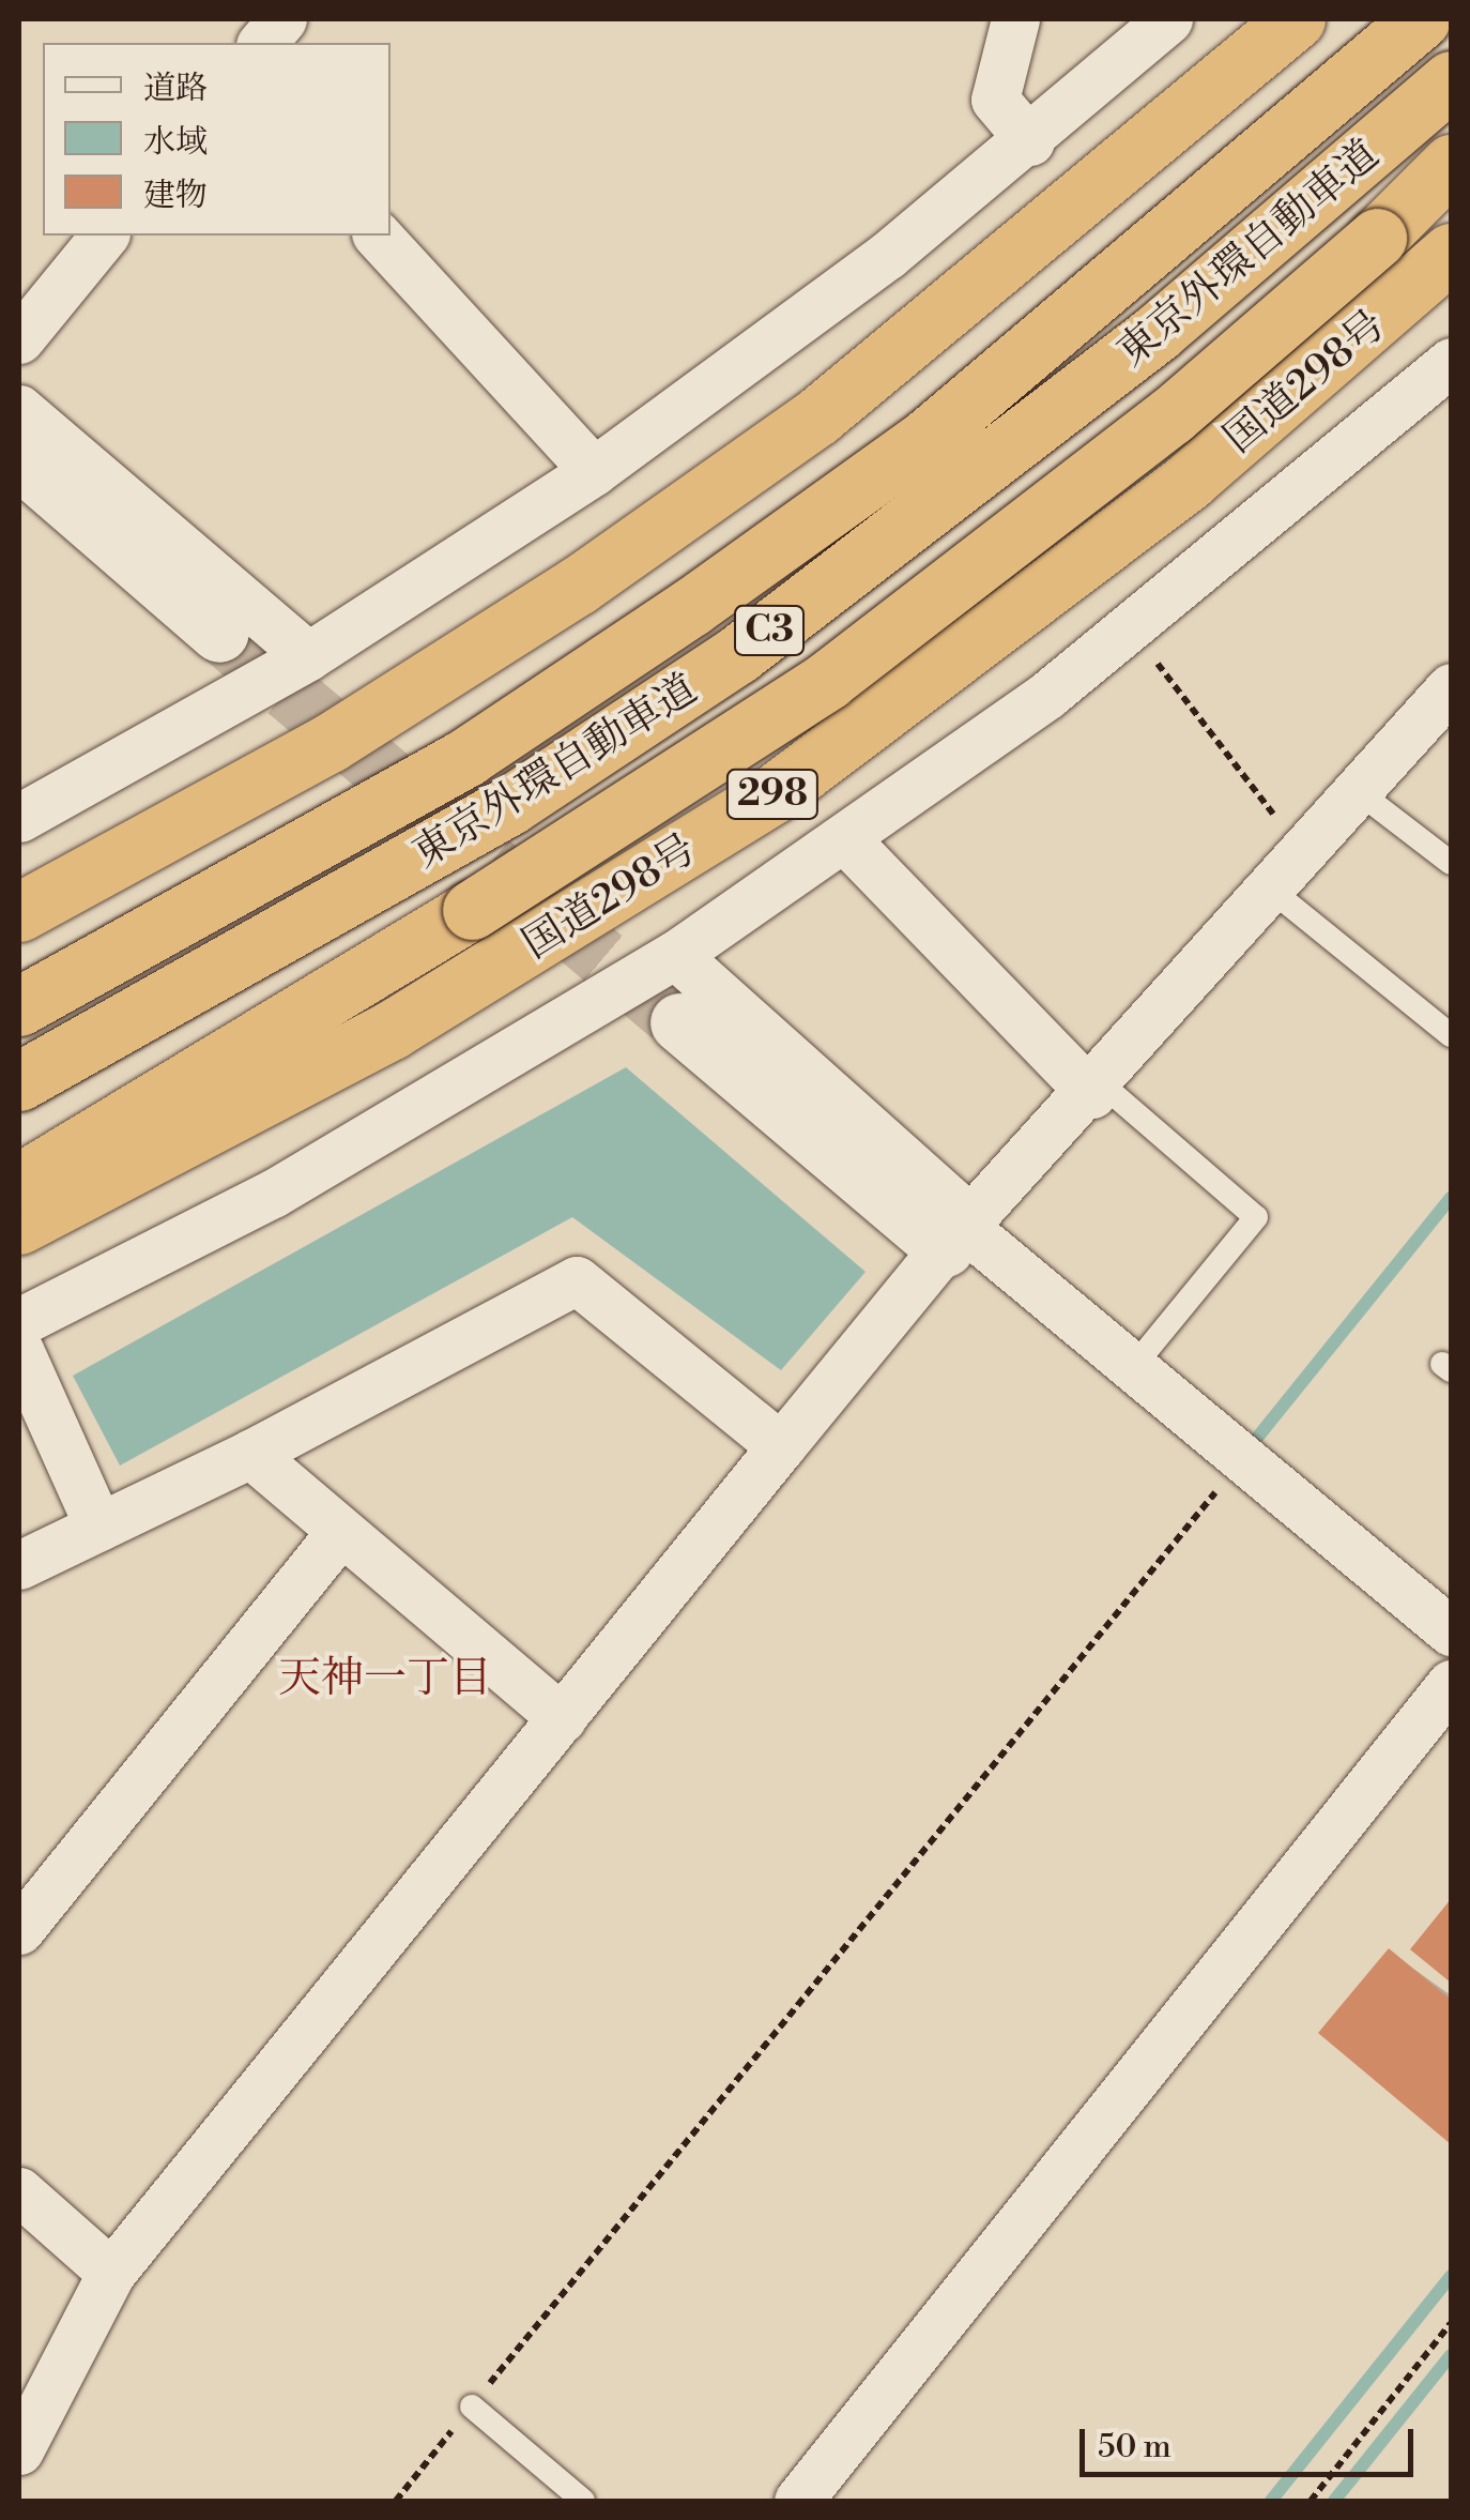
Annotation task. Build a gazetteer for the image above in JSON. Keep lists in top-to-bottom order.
{
  "streets": {
    "highway": [
      "東京外環自動車道",
      "国道298号",
      "C3",
      "298"
    ]
  },
  "districts": ["天神一丁目"],
  "legend": ["道路", "水域", "建物"],
  "scale_bar": "50 m"
}
